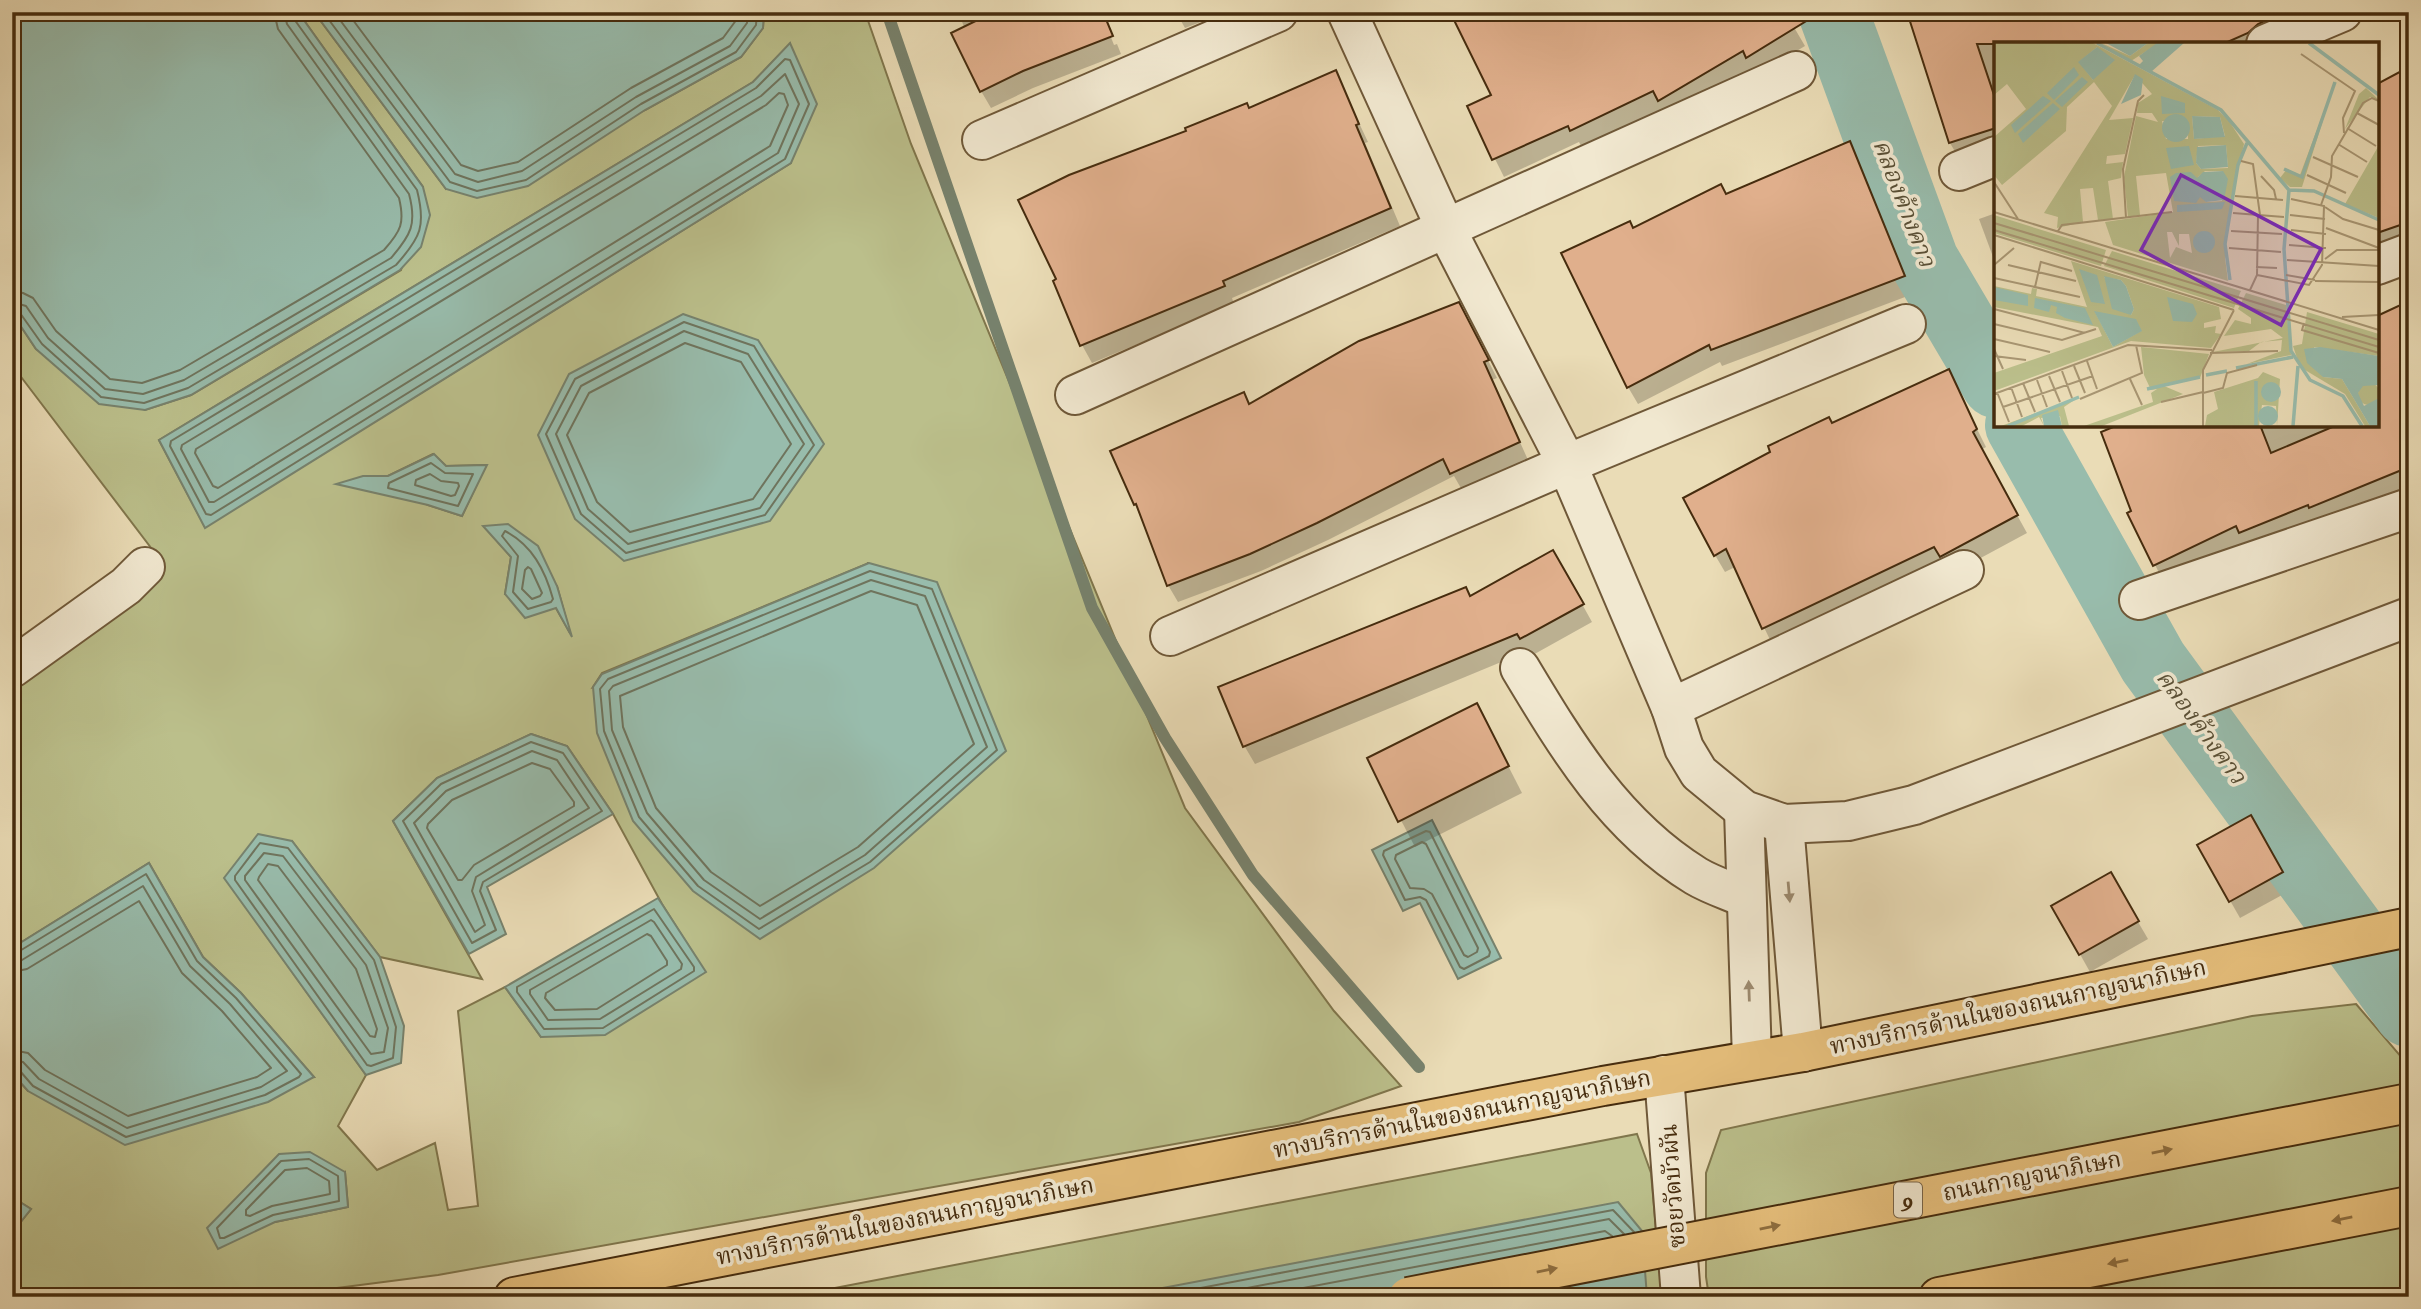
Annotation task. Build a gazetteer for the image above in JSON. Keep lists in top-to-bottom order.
{
  "streets": {
    "main road": ["ทางบริการด้านในของถนนกาญจนาภิเษก", "ถนนกาญจนาภิเษก", "9"],
    "street": ["ซอยวัดบัวผัน"]
  },
  "crossings": [
    ["ทางบริการด้านในของถนนกาญจนาภิเษก", "ซอยวัดบัวผัน"]
  ],
  "water": ["คลองค้างคาว"]
}
